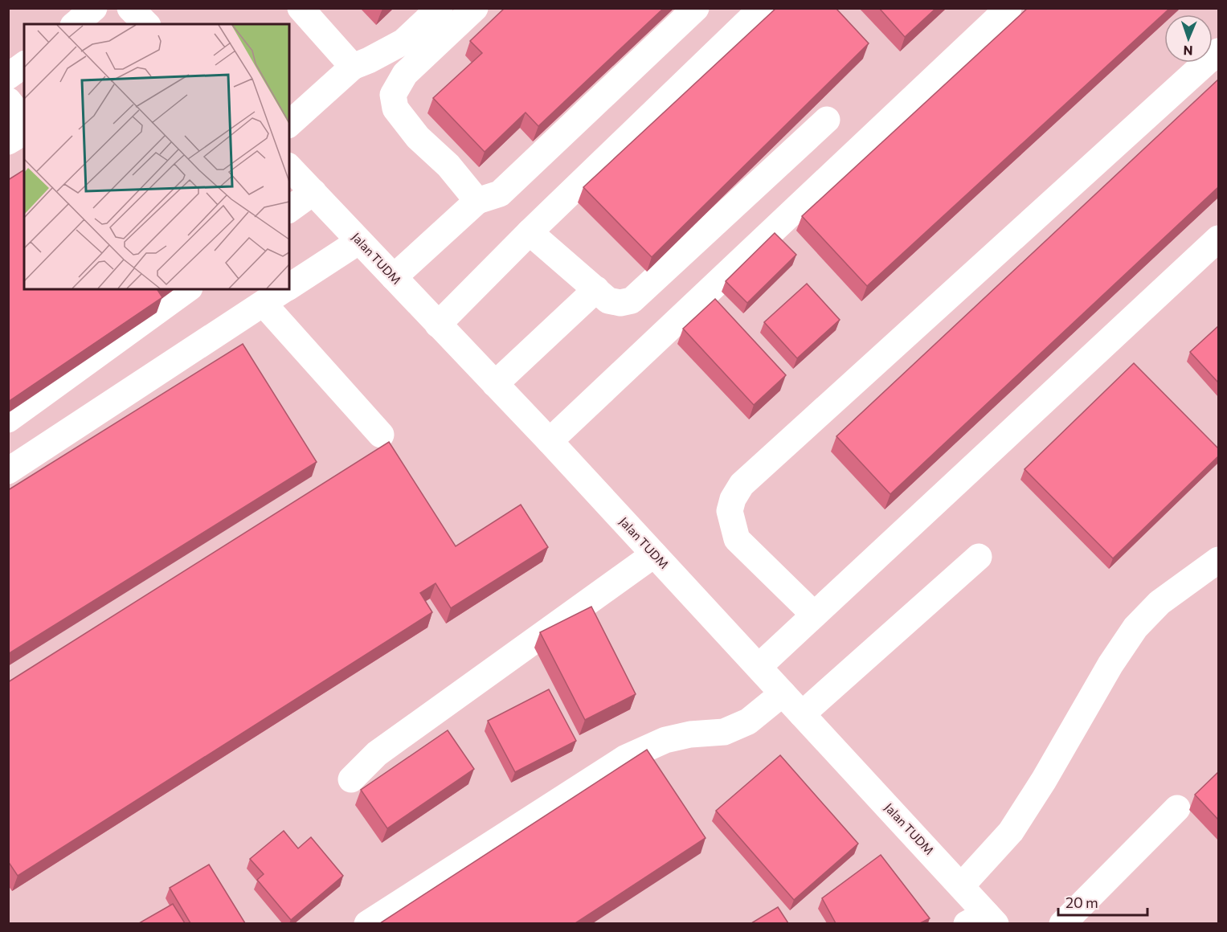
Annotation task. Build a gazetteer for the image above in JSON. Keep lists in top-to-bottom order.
{
  "streets": {
    "street": ["Jalan TUDM"]
  },
  "scale_bar": "20 m",
  "north": "bottom"
}
